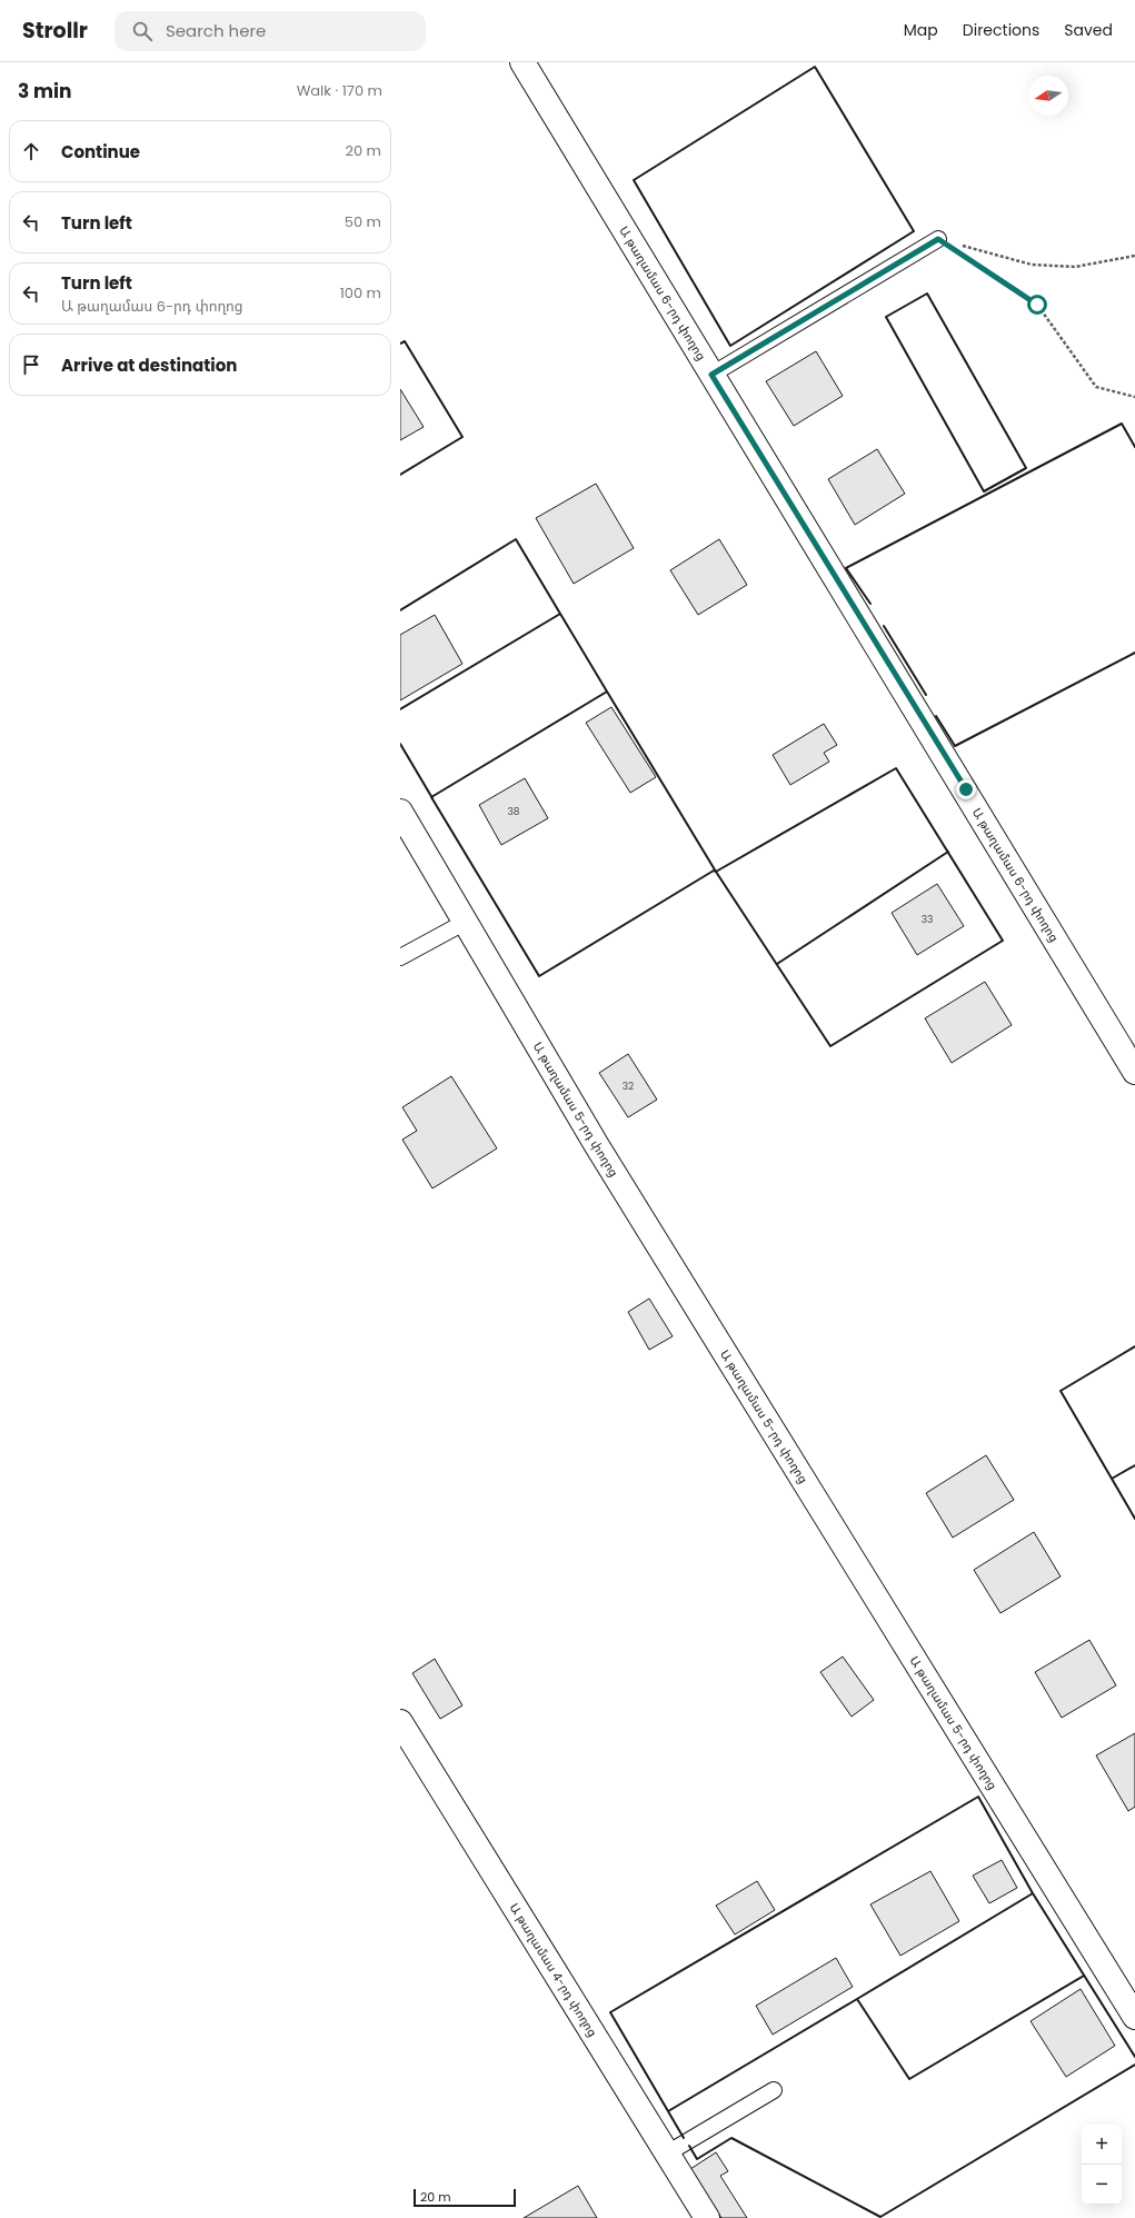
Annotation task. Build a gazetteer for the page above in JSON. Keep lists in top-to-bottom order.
{
  "streets": {
    "street": ["Ա թաղամաս 6-րդ փողոց", "Ա թաղամաս 5-րդ փողոց", "Ա թաղամաս 4-րդ փողոց"]
  },
  "house_numbers": ["38", "33", "32"],
  "scale_bar": "20 m",
  "north": "left",
  "page": {
    "header": "Strollr",
    "search": "Search here",
    "nav": ["Map", "Directions", "Saved"],
    "heading": ["3 min", "Walk · 170 m"],
    "list": [
      ["Continue", "20 m"],
      ["Turn left", "50 m"],
      ["Turn left", "Ա թաղամաս 6-րդ փողոց", "100 m"],
      "Arrive at destination"
    ],
    "map_buttons": ["+", "−"],
    "scale": "20 m"
  }
}
